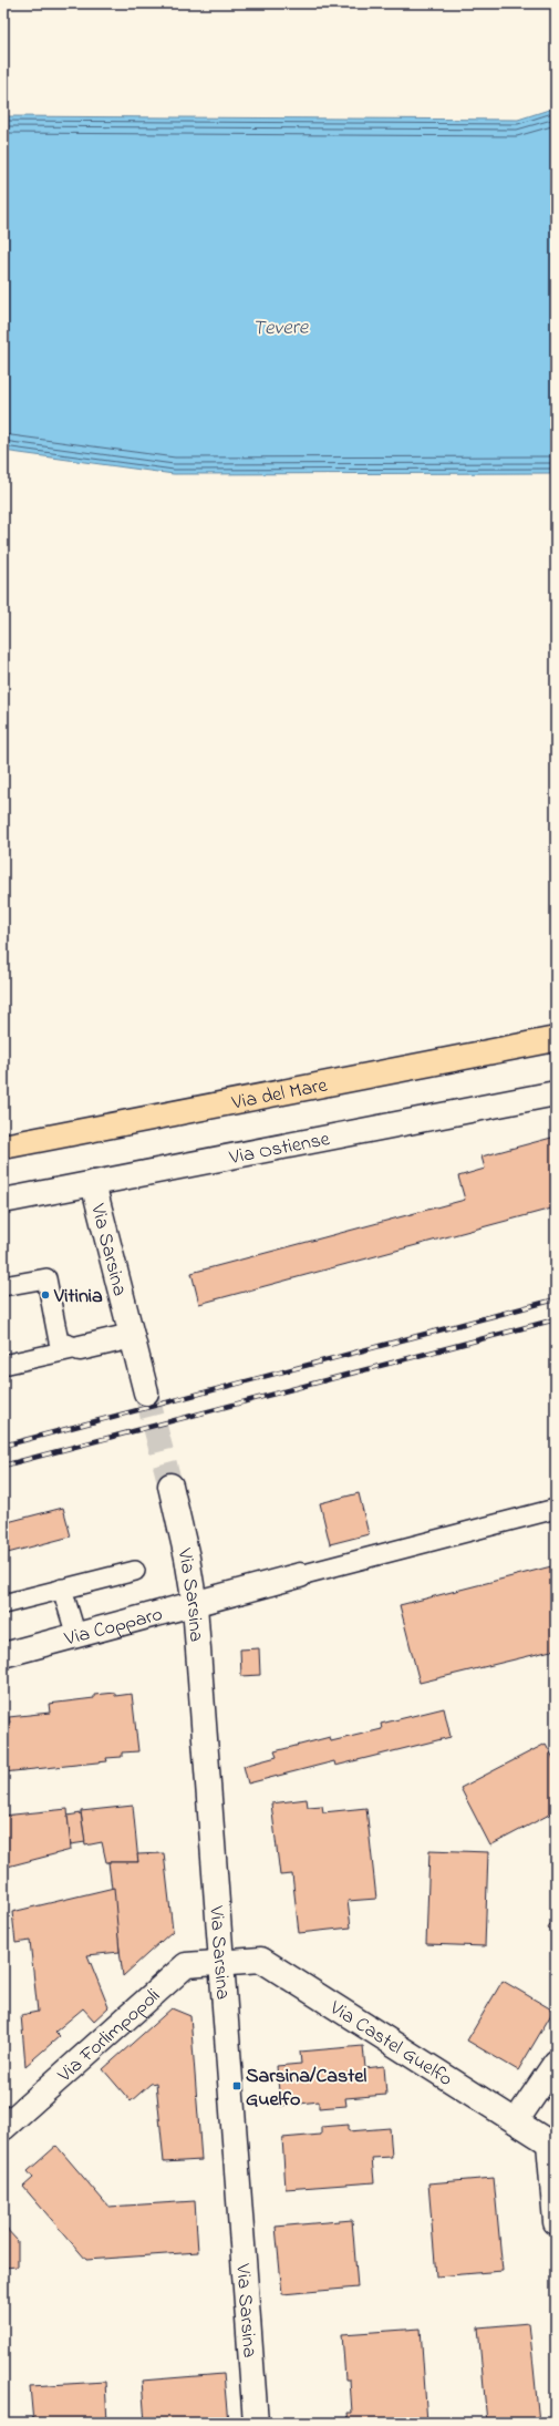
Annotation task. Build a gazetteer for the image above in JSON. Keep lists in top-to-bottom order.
{
  "streets": {
    "main road": ["Via del Mare"],
    "street": [
      "Via Ostiense",
      "Via Sarsina",
      "Via Copparo",
      "Via Forlimpopoli",
      "Via Castel Guelfo"
    ]
  },
  "crossings": [
    ["Via Ostiense", "Via Sarsina"],
    ["Via Sarsina", "Via Copparo"],
    ["Via Sarsina", "Via Forlimpopoli"],
    ["Via Sarsina", "Via Castel Guelfo"],
    ["Via Forlimpopoli", "Via Castel Guelfo"]
  ],
  "water": ["Tevere"],
  "places": {
    "other": ["Vitinia"],
    "transit": ["Sarsina/Castel Guelfo"]
  }
}
